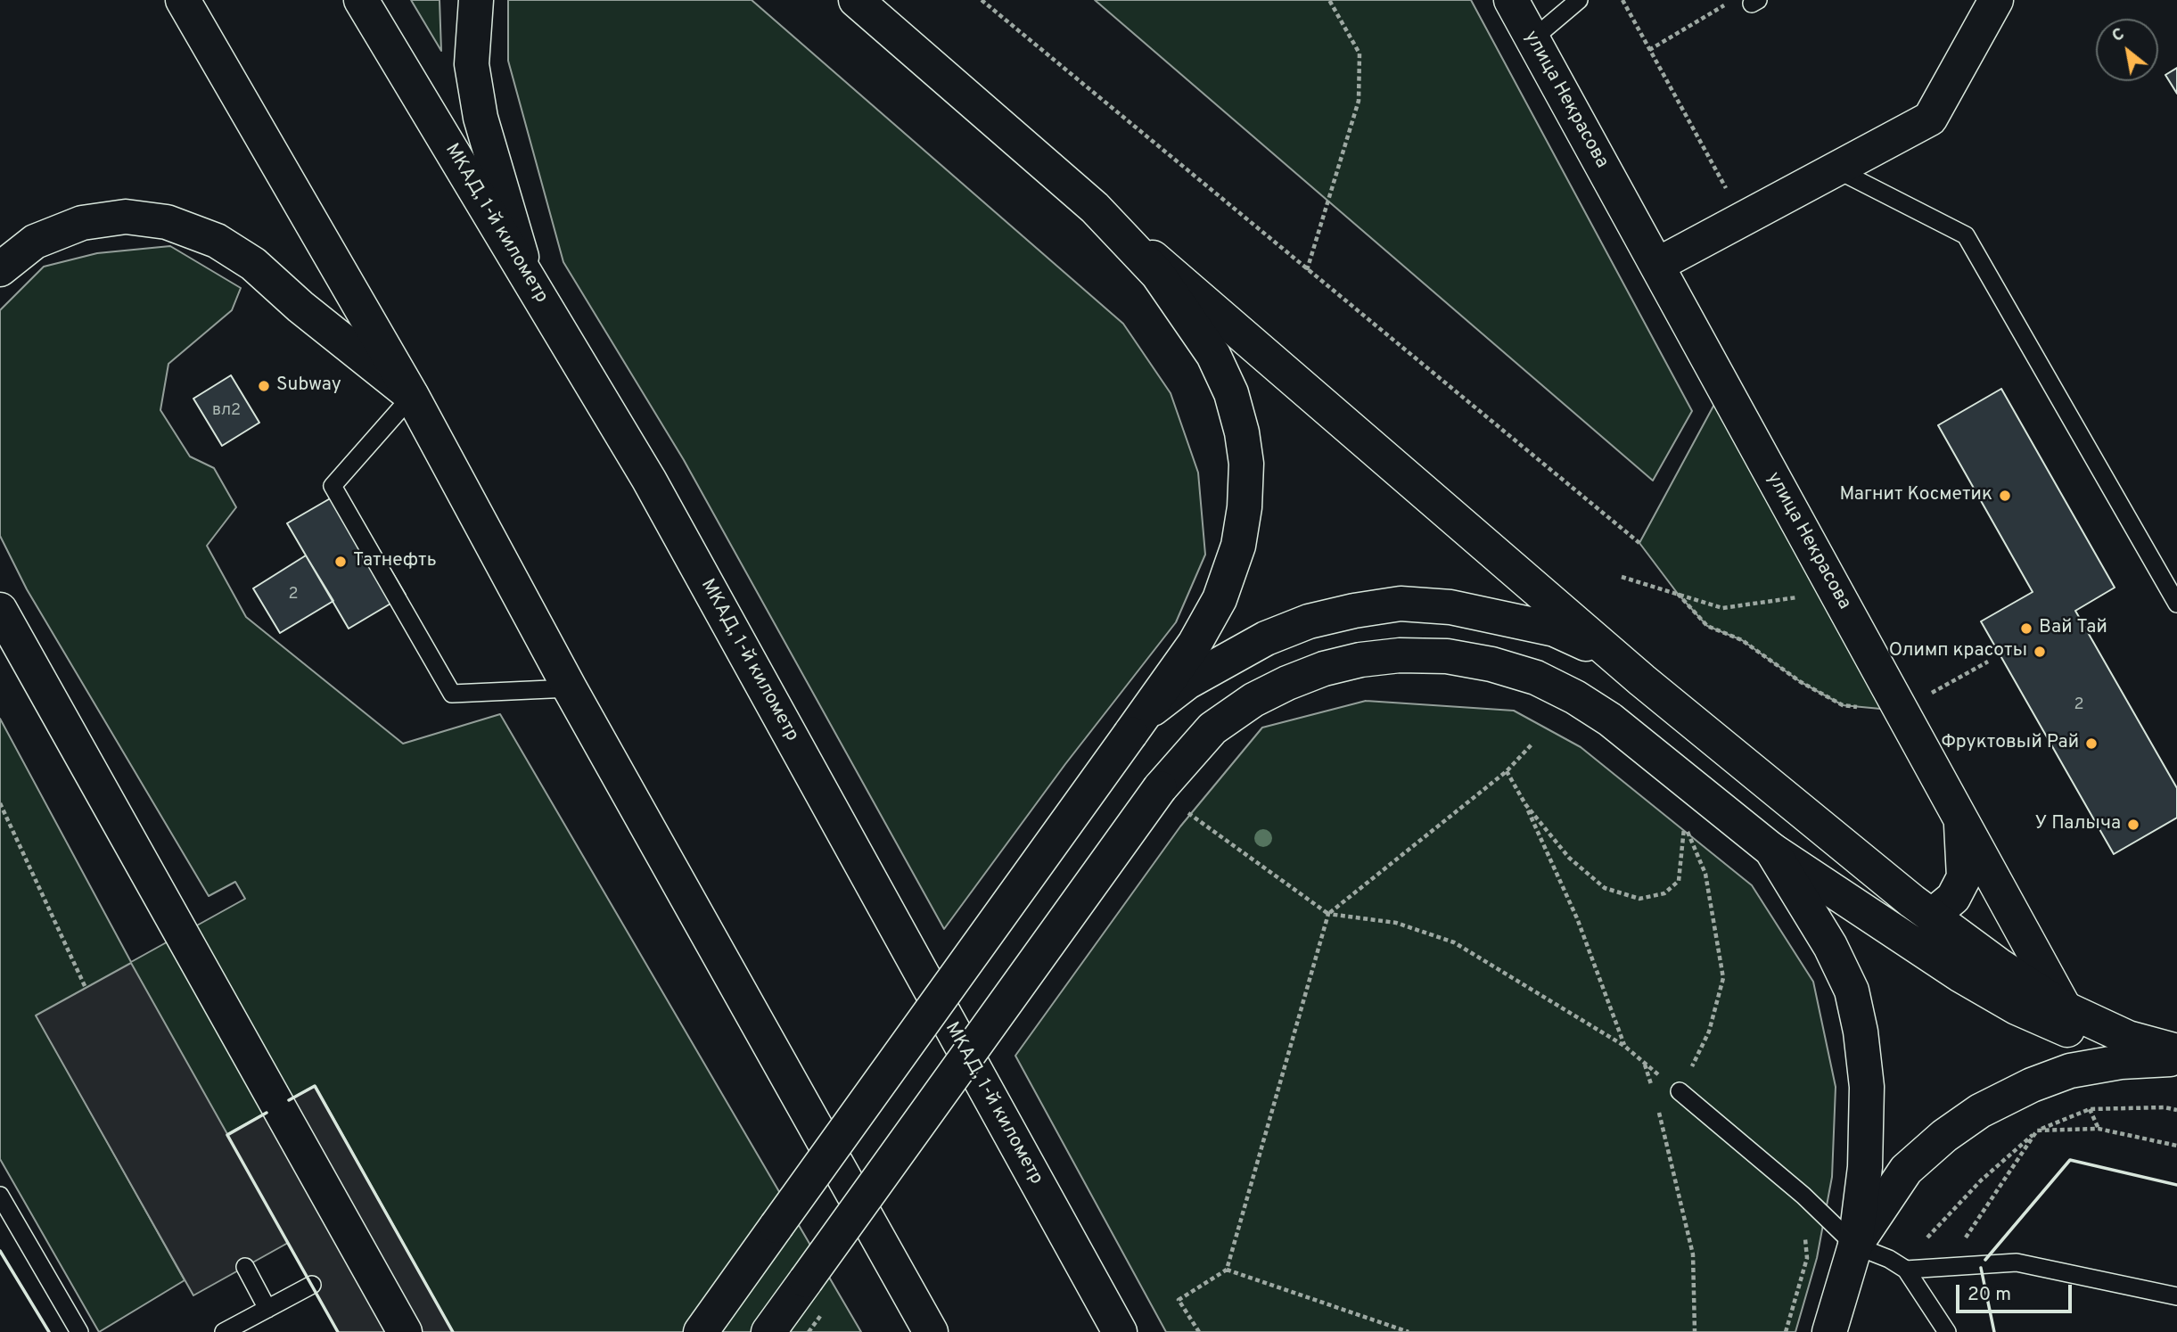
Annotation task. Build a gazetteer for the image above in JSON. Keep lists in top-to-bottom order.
{
  "streets": {
    "main road": ["улица Некрасова", "МКАД, 1-й километр"]
  },
  "places": [
    "Subway",
    "Магнит Косметик",
    "Татнефть",
    "Вай Тай",
    "Олимп красоты",
    "Фруктовый Рай",
    "У Палыча"
  ],
  "house_numbers": ["вл2", "2", "2"],
  "scale_bar": "20 m",
  "north": "top left"
}
